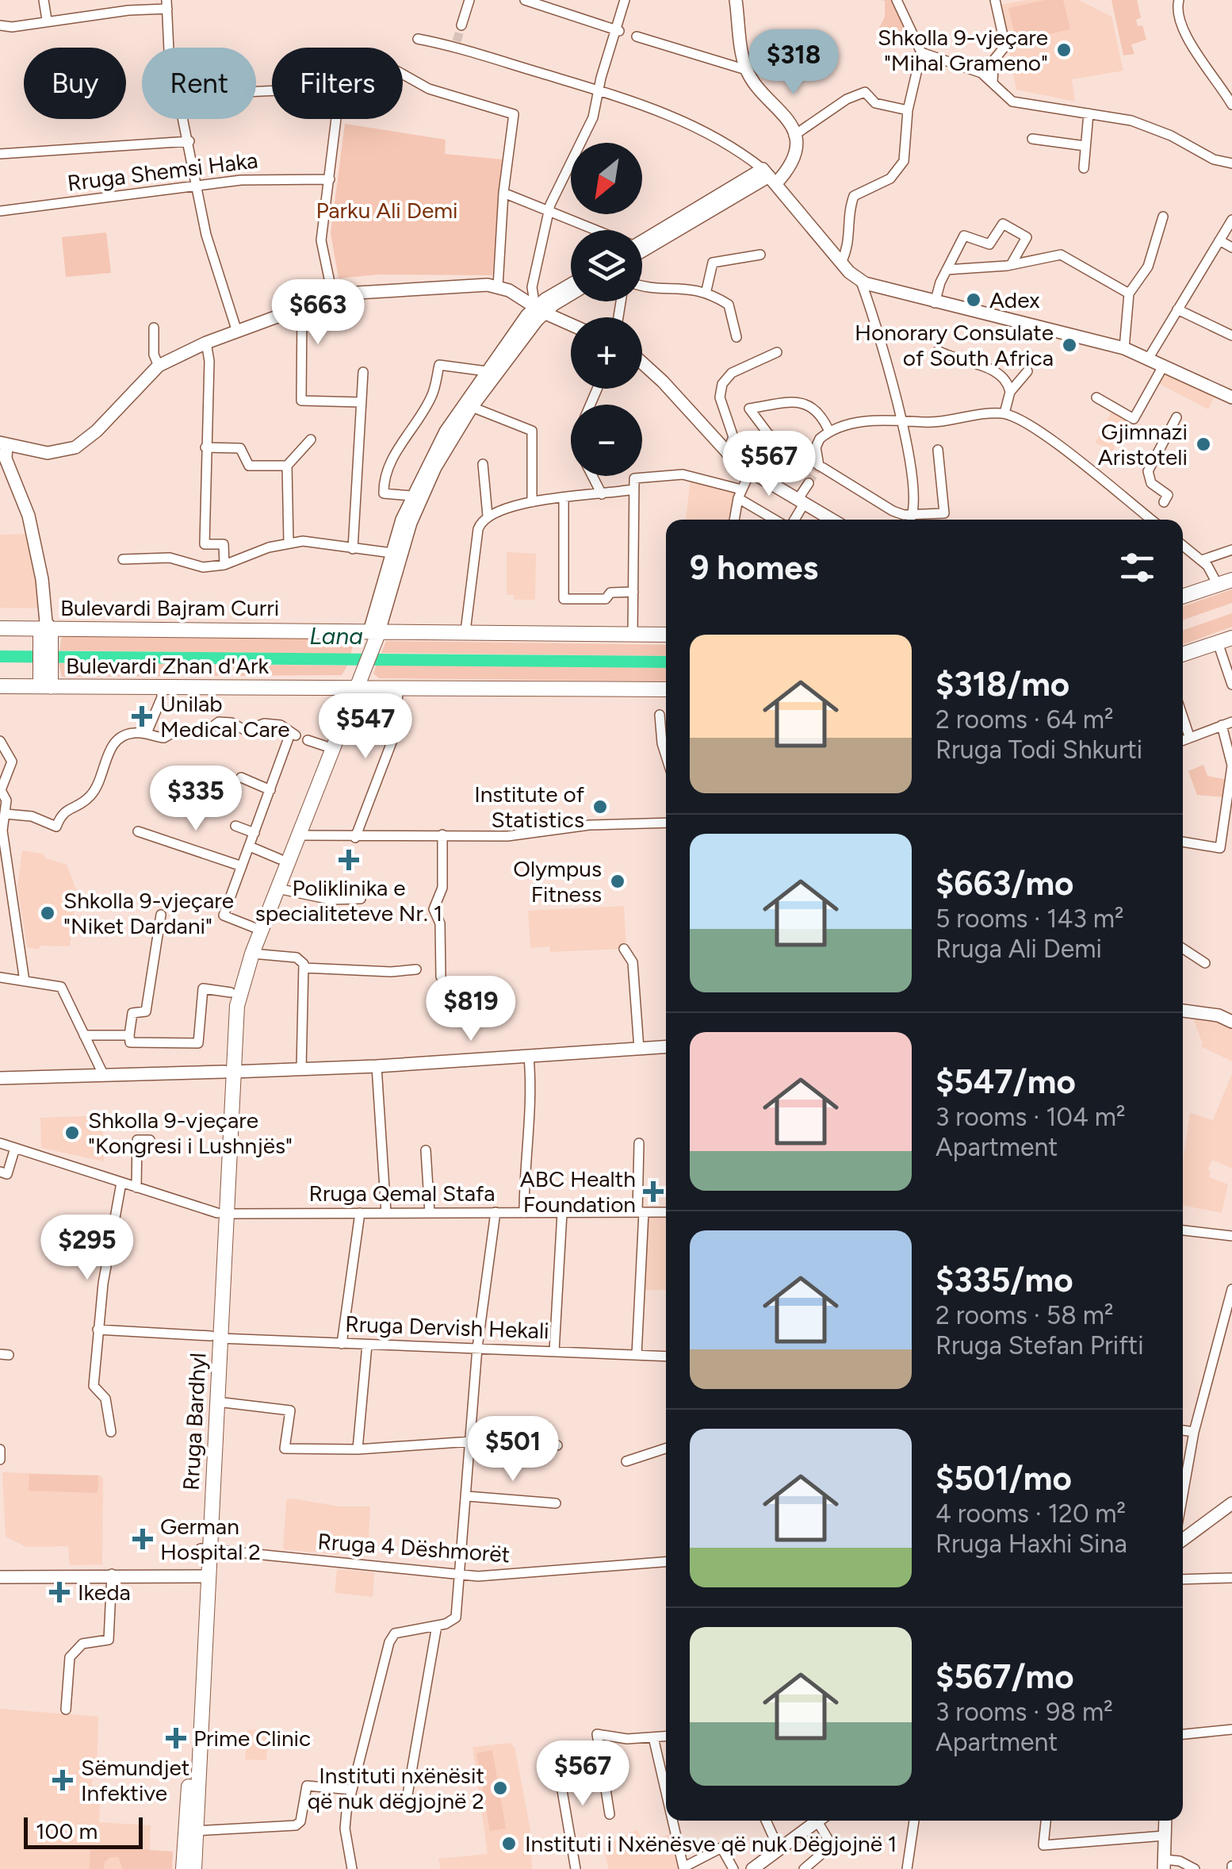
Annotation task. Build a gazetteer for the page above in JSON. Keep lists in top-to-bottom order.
{
  "streets": {
    "main road": ["Bulevardi Bajram Curri", "Bulevardi Zhan d'Ark", "Rruga Bardhyl"],
    "street": [
      "Rruga Shemsi Haka",
      "Rruga Qemal Stafa",
      "Rruga Dervish Hekali",
      "Rruga 4 Dëshmorët"
    ]
  },
  "crossings": [
    ["Rruga Qemal Stafa", "Rruga Bardhyl"],
    ["Rruga Dervish Hekali", "Rruga Bardhyl"],
    ["Rruga Bardhyl", "Rruga 4 Dëshmorët"]
  ],
  "water": ["Lana"],
  "parks": ["Parku Ali Demi"],
  "places": {
    "other": [
      "Shkolla 9-vjeçare \"Mihal Grameno\"",
      "Adex",
      "Honorary Consulate of South Africa",
      "Gjimnazi Aristoteli",
      "Institute of Statistics",
      "Olympus Fitness",
      "Shkolla 9-vjeçare \"Niket Dardani\"",
      "Shkolla 9-vjeçare \"Kongresi i Lushnjës\"",
      "Instituti nxënësit që nuk dëgjojnë 2",
      "Instituti i Nxënësve që nuk Dëgjojnë 1"
    ],
    "health": [
      "Unilab Medical Care",
      "Poliklinika e specialiteteve Nr. 1",
      "ABC Health Foundation",
      "German Hospital 2",
      "Ikeda",
      "Prime Clinic",
      "Sëmundjet Infektive"
    ]
  },
  "scale_bar": "100 m",
  "north": "bottom left",
  "page": {
    "price": [
      "$318",
      "$663",
      "$567",
      "$547",
      "$335",
      "$819",
      "$295",
      "$501",
      "$567"
    ],
    "chip": ["Buy", "Rent", "Filters"],
    "map_buttons": ["+", "−"],
    "heading": "9 homes",
    "list": [
      {
        "name": "$318/mo",
        "note": "2 rooms · 64 m² · Rruga Todi Shkurti"
      },
      {
        "name": "$663/mo",
        "note": "5 rooms · 143 m² · Rruga Ali Demi"
      },
      {
        "name": "$547/mo",
        "note": "3 rooms · 104 m² · Apartment"
      },
      {
        "name": "$335/mo",
        "note": "2 rooms · 58 m² · Rruga Stefan Prifti"
      },
      {
        "name": "$501/mo",
        "note": "4 rooms · 120 m² · Rruga Haxhi Sina"
      },
      {
        "name": "$567/mo",
        "note": "3 rooms · 98 m² · Apartment"
      }
    ],
    "scale": "100 m"
  }
}
